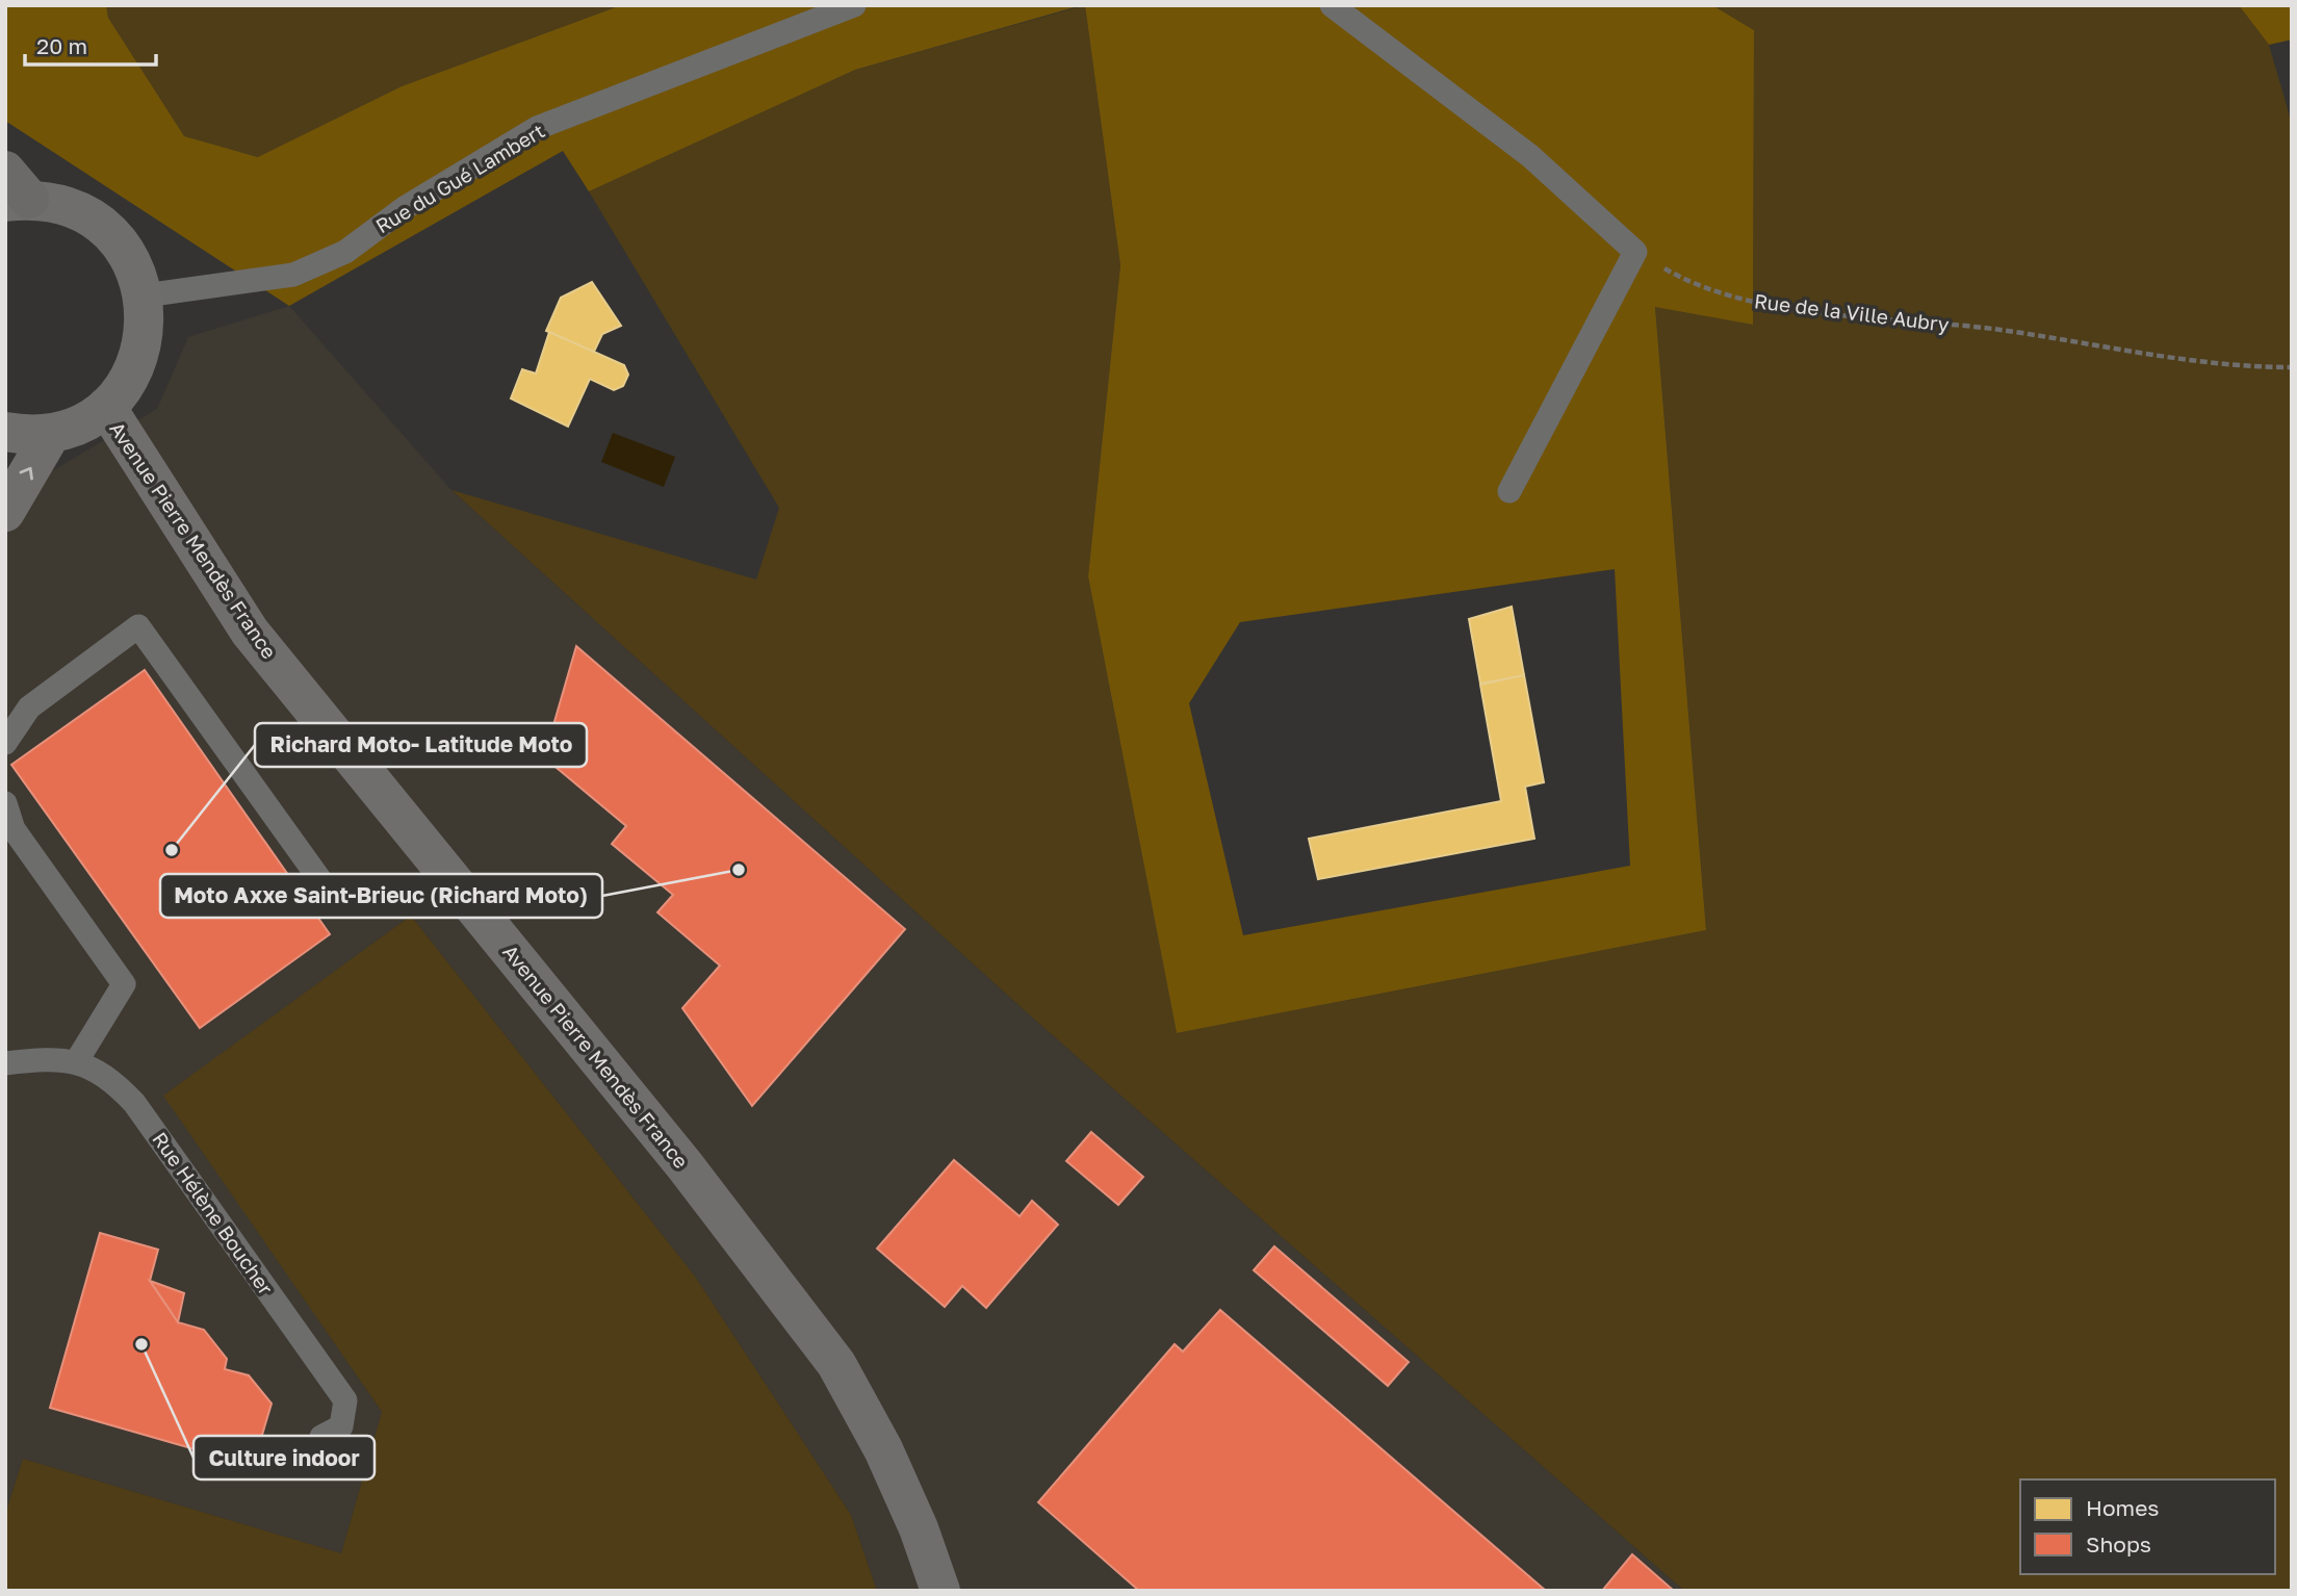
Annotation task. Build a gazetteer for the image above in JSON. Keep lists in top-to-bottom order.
{
  "streets": {
    "street": ["Avenue Pierre Mendès France"],
    "lane": ["Rue du Gué Lambert", "Rue Hélène Boucher"],
    "path": ["Rue de la Ville Aubry"]
  },
  "places": ["Richard Moto- Latitude Moto", "Moto Axxe Saint-Brieuc (Richard Moto)", "Culture indoor"],
  "legend": ["Homes", "Shops"],
  "scale_bar": "20 m"
}
